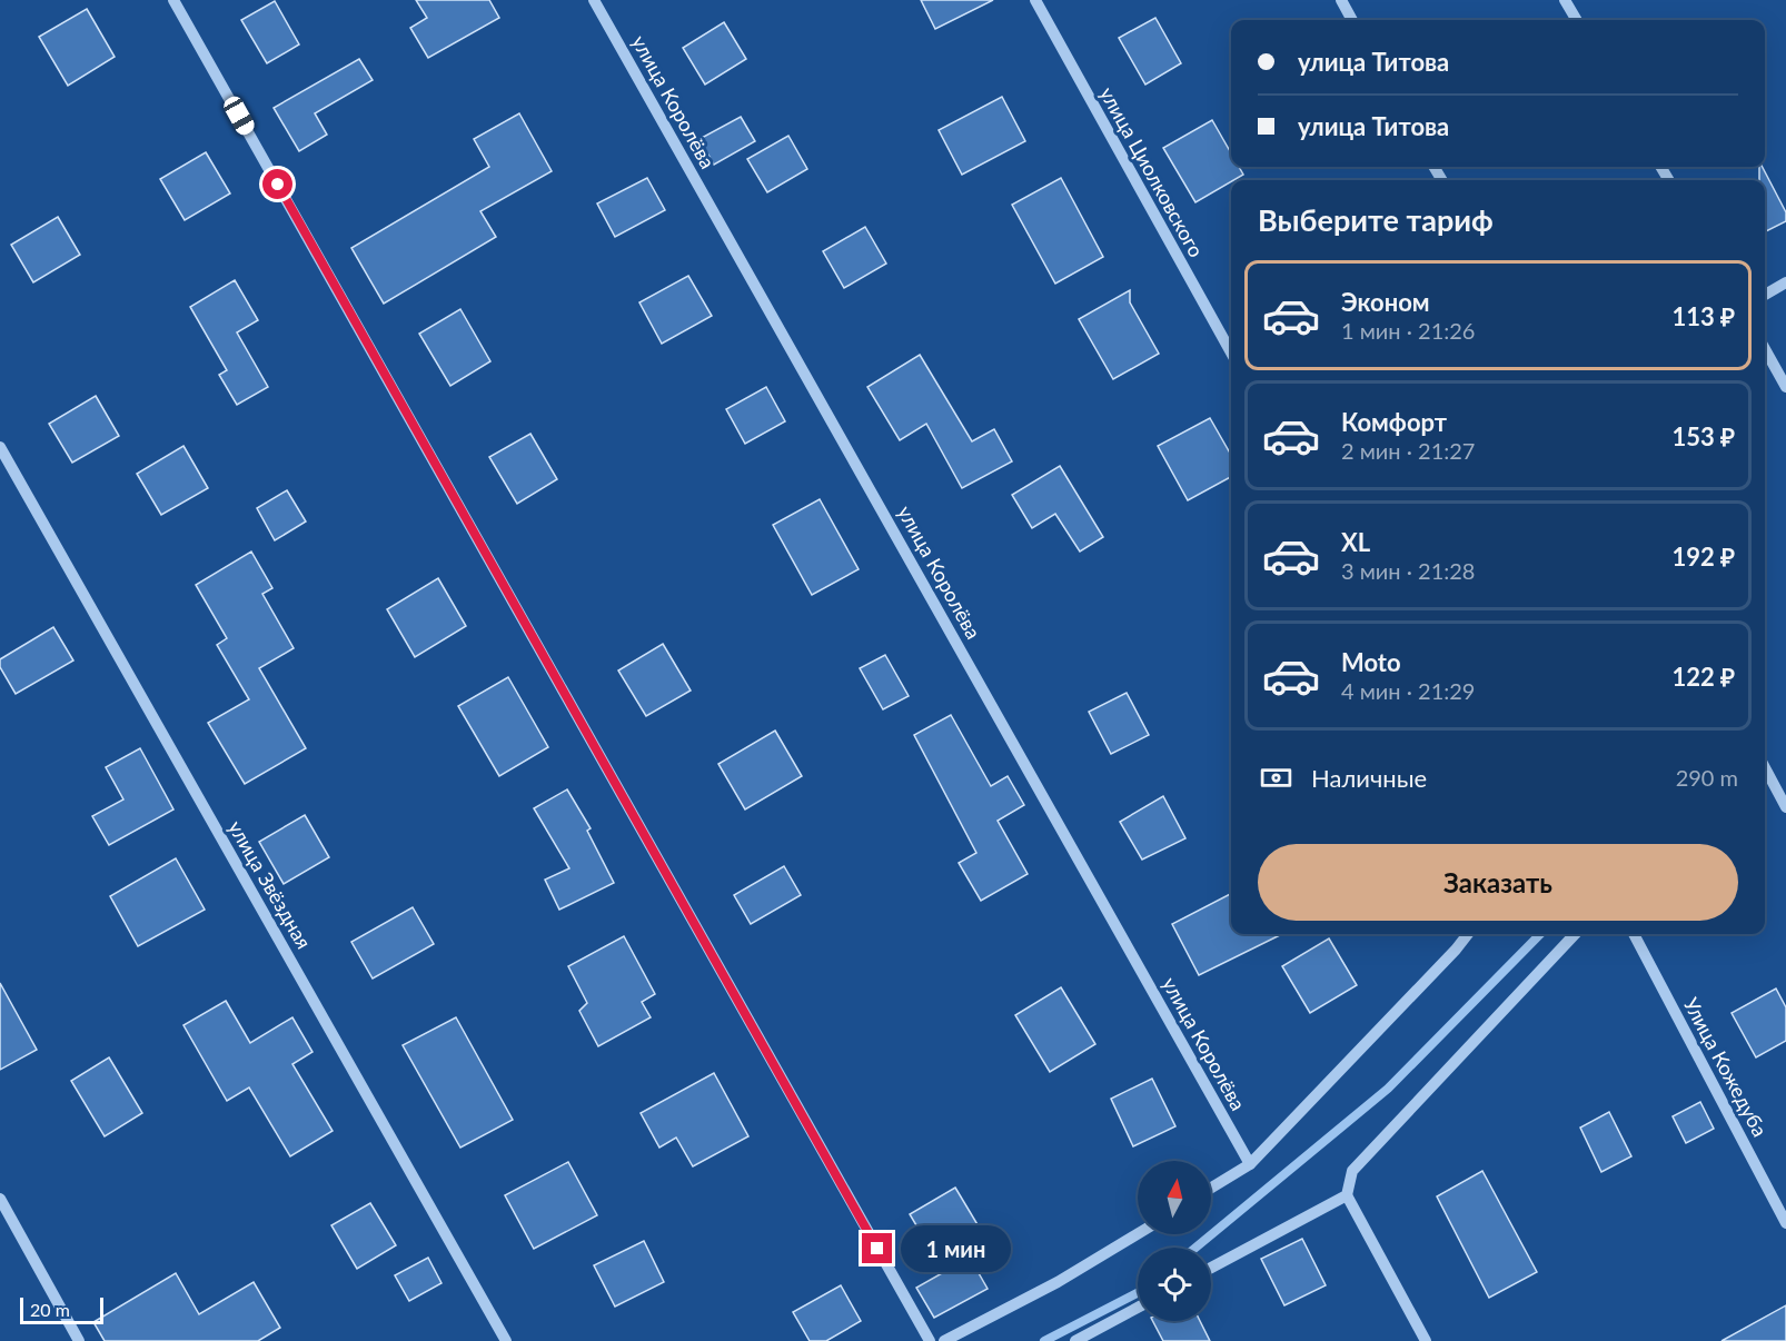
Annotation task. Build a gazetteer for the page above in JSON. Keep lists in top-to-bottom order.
{
  "streets": {
    "street": [
      "улица Королёва",
      "улица Циолковского",
      "улица Звёздная",
      "Улица Кожедуба"
    ]
  },
  "scale_bar": "20 m",
  "north": "top",
  "page": {
    "banner": ["улица Титова", "улица Титова"],
    "heading": "Выберите тариф",
    "list": [
      {
        "name": "Эконом",
        "note": "1 мин · 21:26",
        "value": "113 ₽"
      },
      {
        "name": "Комфорт",
        "note": "2 мин · 21:27",
        "value": "153 ₽"
      },
      {
        "name": "XL",
        "note": "3 мин · 21:28",
        "value": "192 ₽"
      },
      {
        "name": "Moto",
        "note": "4 мин · 21:29",
        "value": "122 ₽"
      }
    ],
    "pay": ["Наличные", "290 m"],
    "buttons": "Заказать",
    "bubble": "1 мин",
    "scale": "20 m"
  }
}
